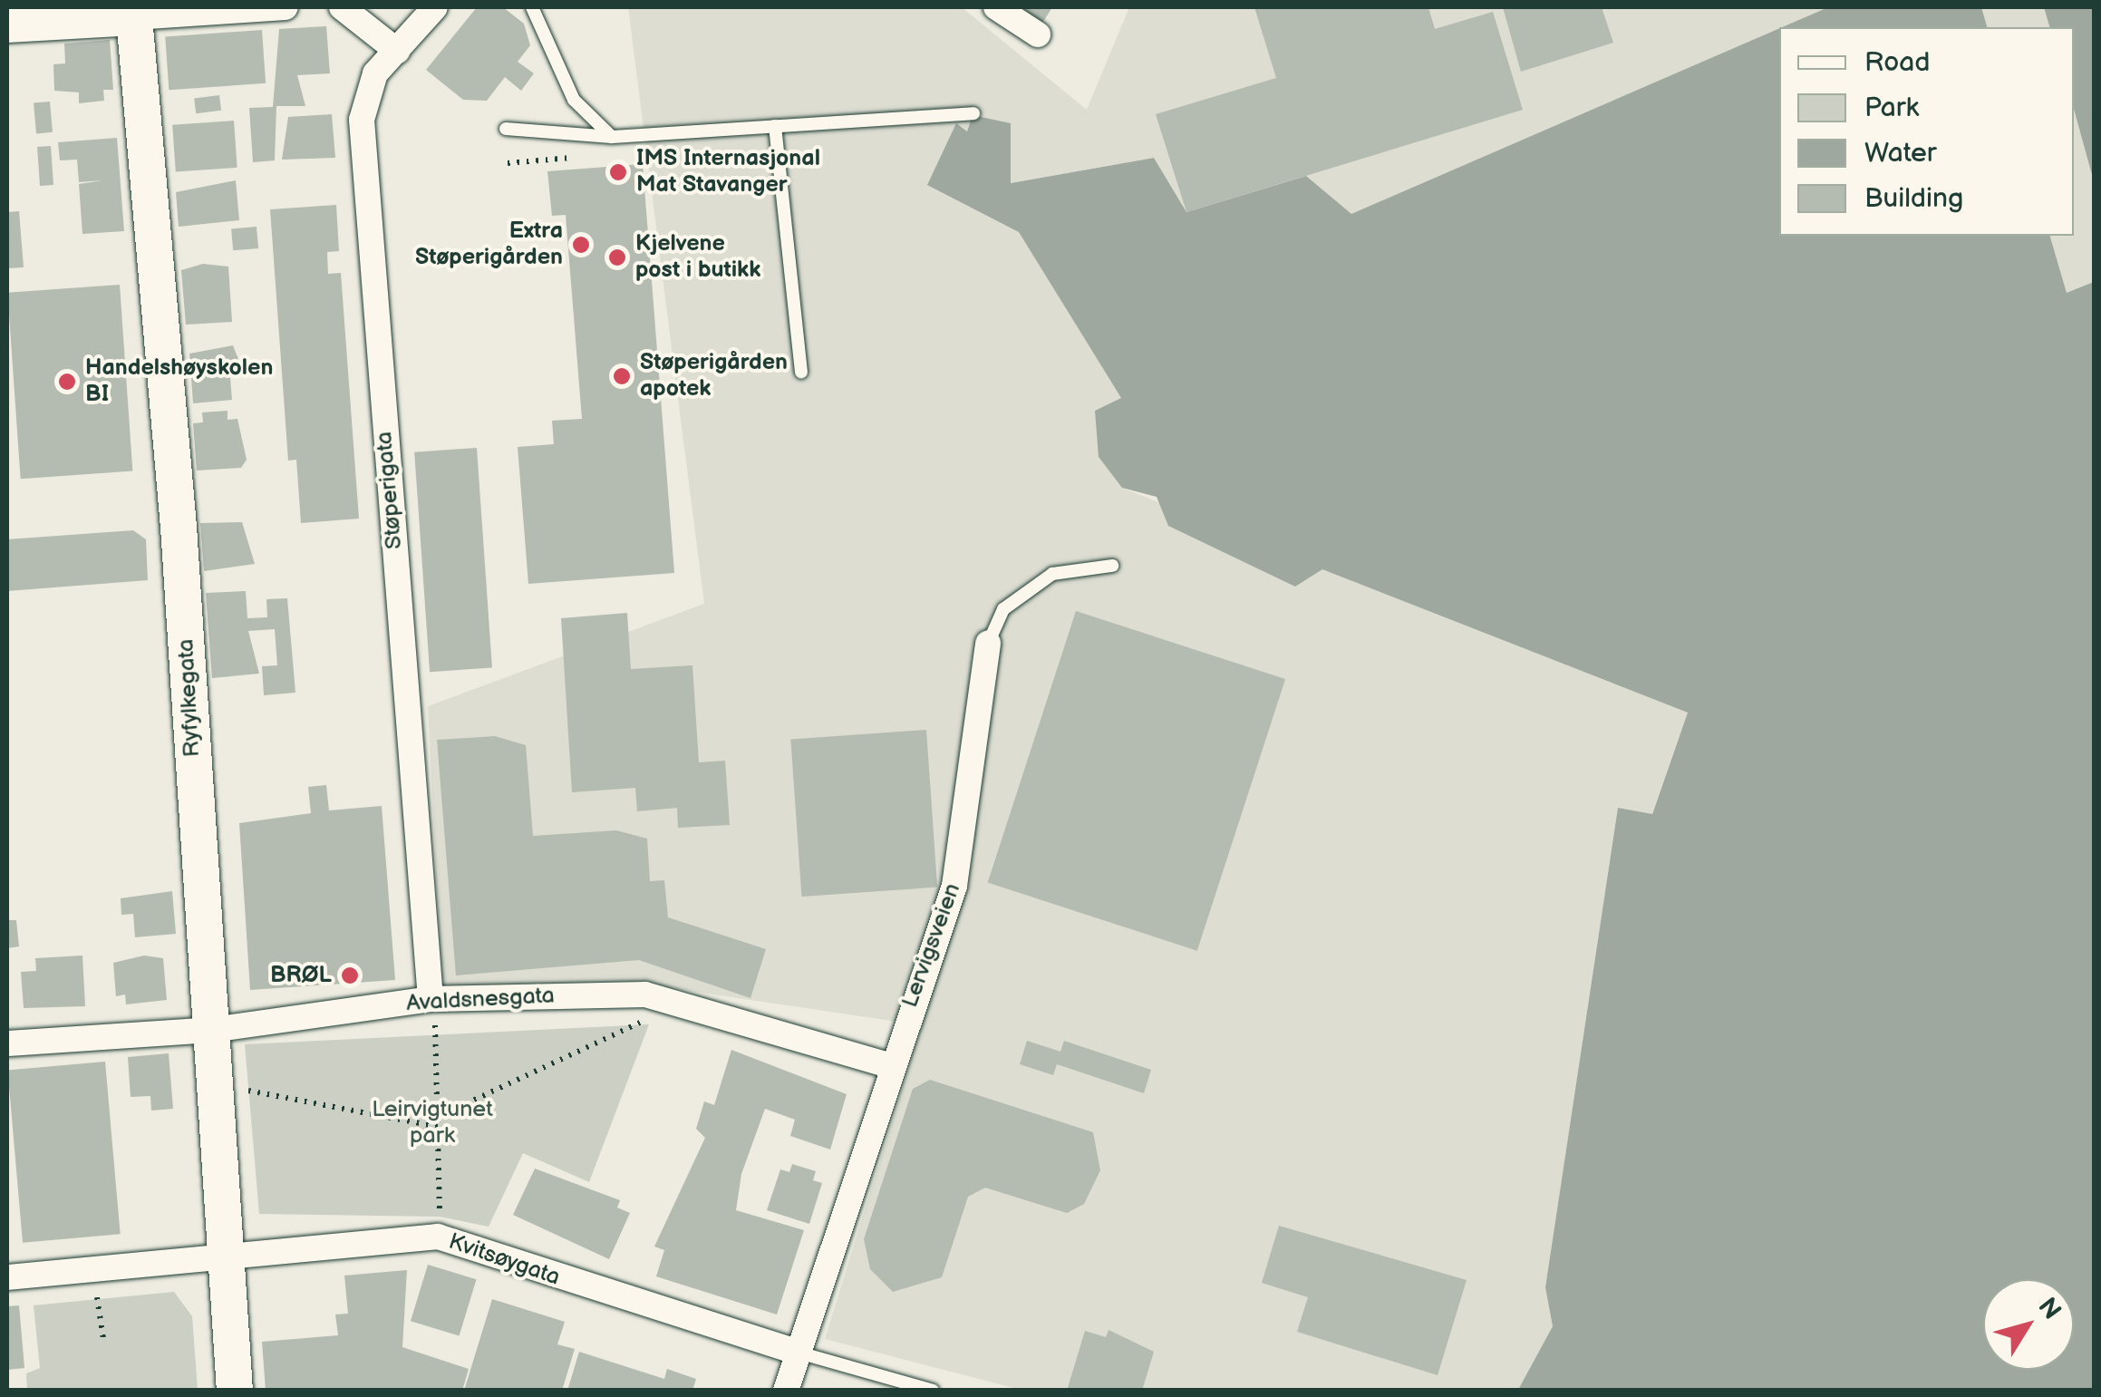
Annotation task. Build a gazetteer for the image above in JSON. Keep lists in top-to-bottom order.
{
  "streets": {
    "street": [
      "Støperigata",
      "Ryfylkegata",
      "Lervigsveien",
      "Avaldsnesgata",
      "Kvitsøygata"
    ]
  },
  "crossings": [
    ["Støperigata", "Avaldsnesgata"],
    ["Ryfylkegata", "Avaldsnesgata"],
    ["Ryfylkegata", "Kvitsøygata"],
    ["Lervigsveien", "Avaldsnesgata"],
    ["Lervigsveien", "Kvitsøygata"]
  ],
  "parks": ["Leirvigtunet park"],
  "places": [
    "IMS Internasjonal Mat Stavanger",
    "Extra Støperigården",
    "Kjelvene post i butikk",
    "Støperigården apotek",
    "Handelshøyskolen BI",
    "BRØL"
  ],
  "legend": [
    "Road",
    "Park",
    "Water",
    "Building"
  ],
  "north": "top right"
}
